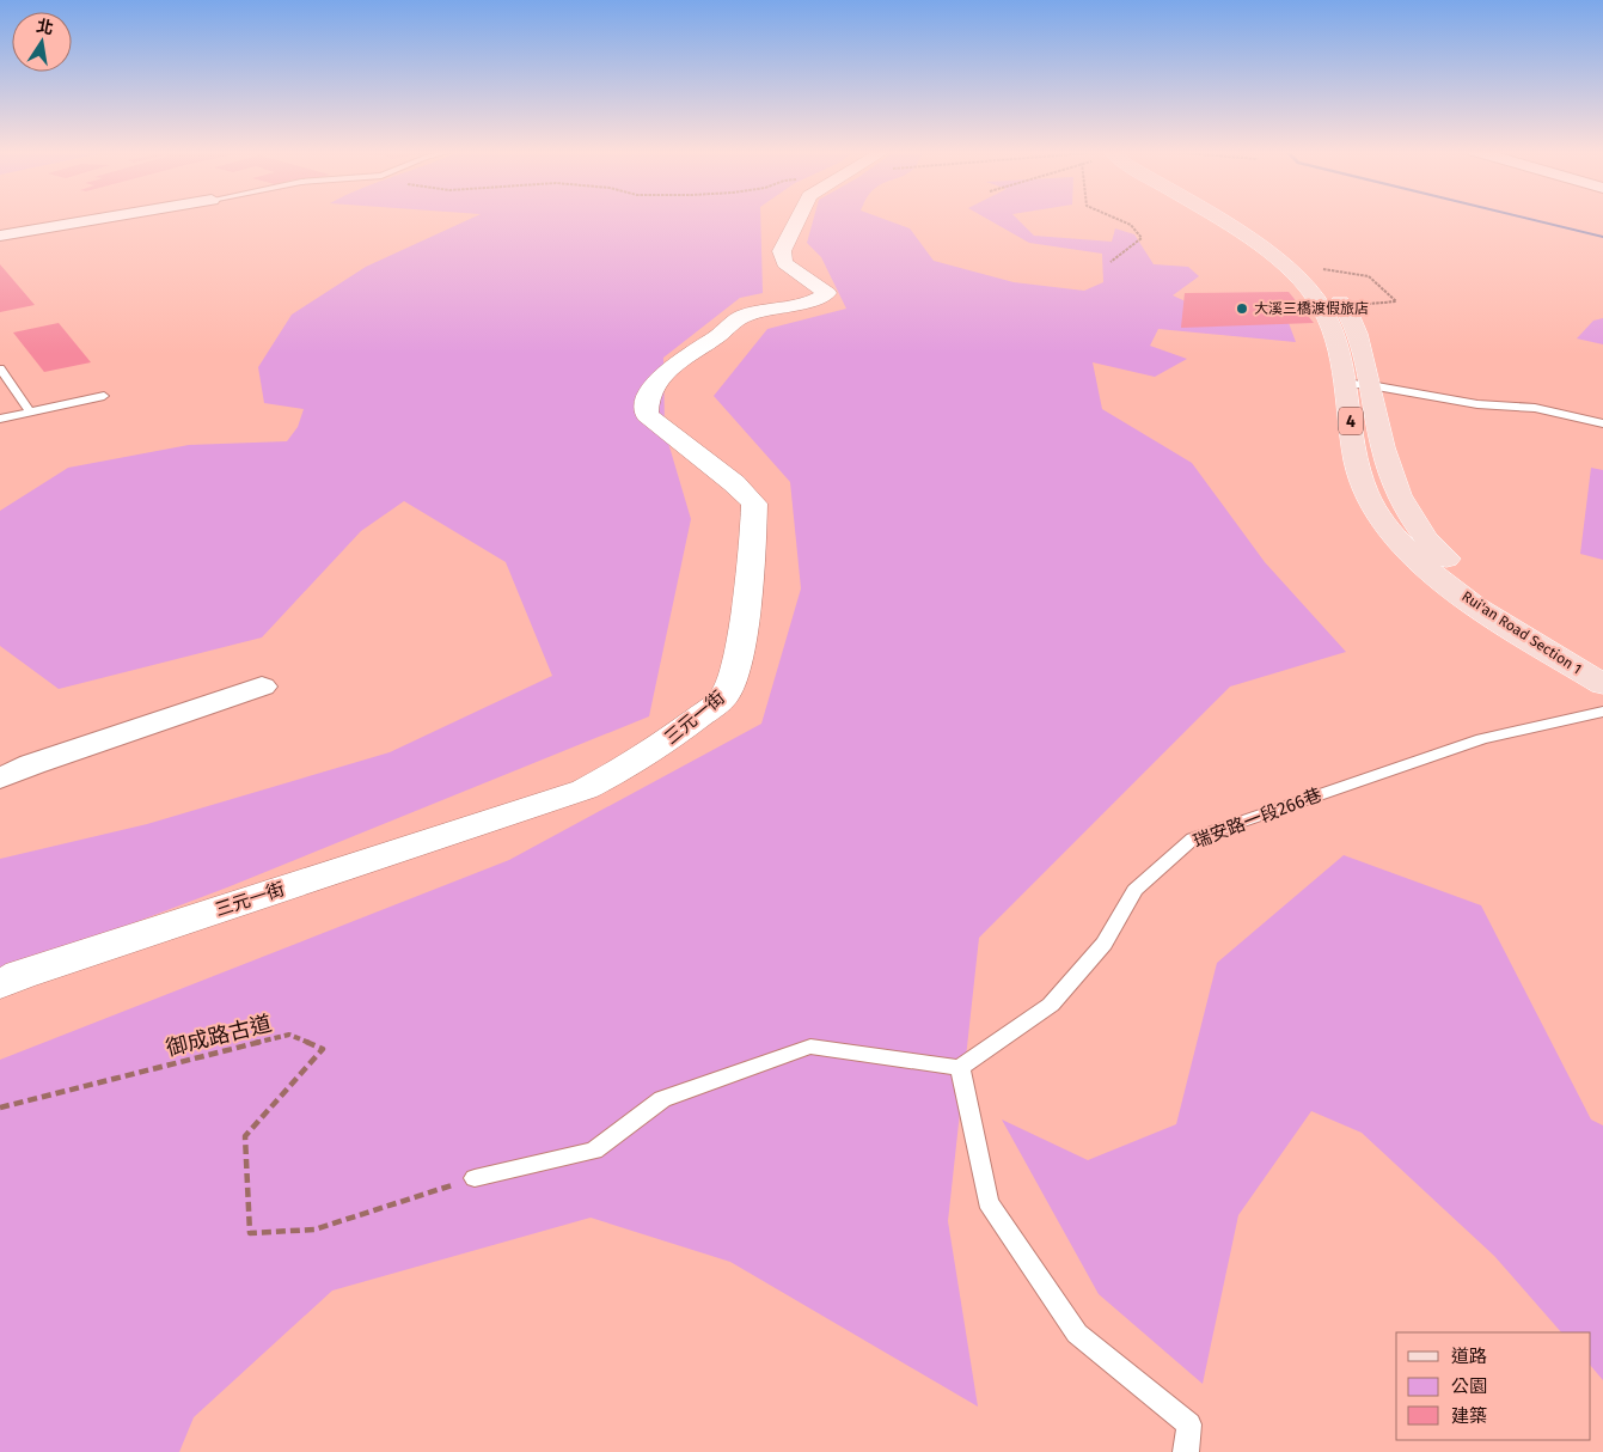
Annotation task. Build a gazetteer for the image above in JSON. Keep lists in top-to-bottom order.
{
  "streets": {
    "main road": ["4", "Rui'an Road Section 1"],
    "street": ["三元一街"],
    "lane": ["瑞安路一段266巷"],
    "path": ["御成路古道"]
  },
  "places": ["大溪三橋渡假旅店"],
  "legend": ["道路", "公園", "建築"],
  "north": "top"
}
